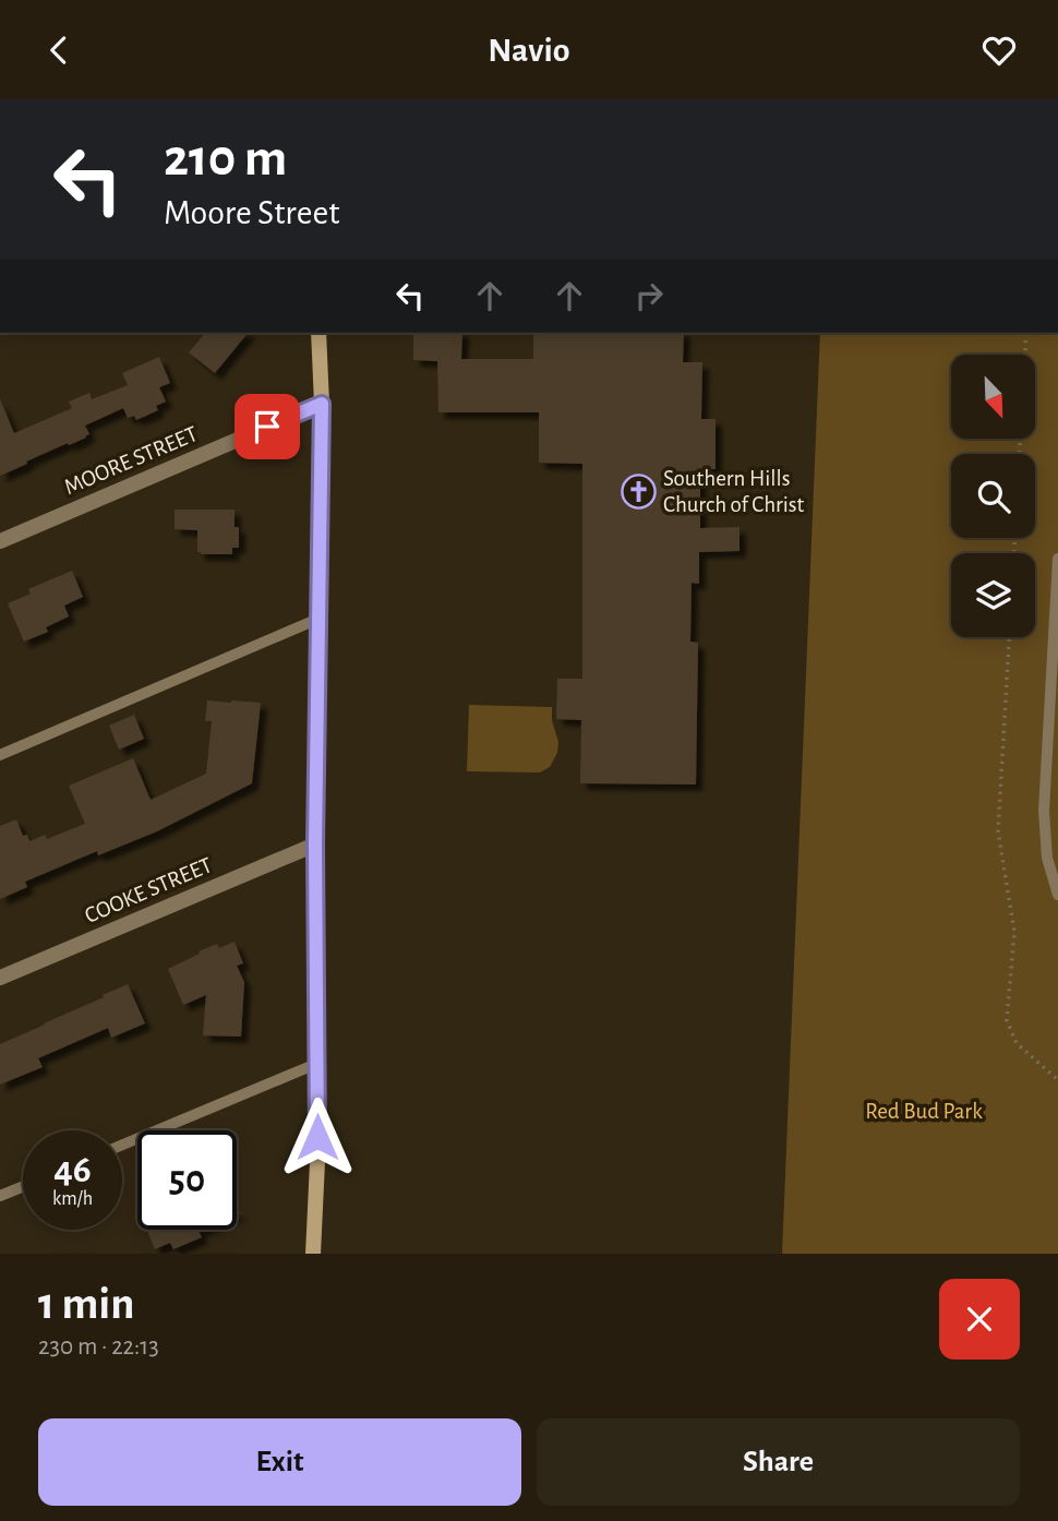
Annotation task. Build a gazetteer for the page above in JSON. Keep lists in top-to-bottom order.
{
  "streets": {
    "street": ["MOORE STREET", "COOKE STREET"]
  },
  "parks": ["Red Bud Park"],
  "places": {
    "church": ["Southern Hills Church of Christ"]
  },
  "north": "bottom right",
  "page": {
    "header": "Navio",
    "turn": ["210 m", "Moore Street"],
    "speed": "46 km/h",
    "limit": "50",
    "heading": ["1 min", "230 m · 22:13"],
    "buttons": ["Exit", "Share"]
  }
}
